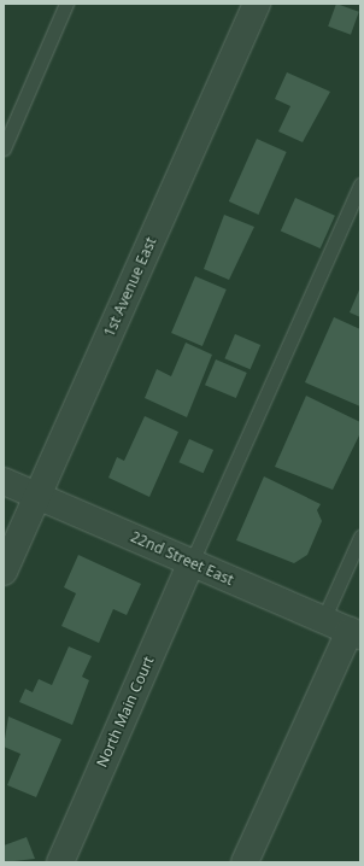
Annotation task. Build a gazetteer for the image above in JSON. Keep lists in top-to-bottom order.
{
  "streets": {
    "street": ["1st Avenue East", "22nd Street East", "North Main Court"]
  },
  "crossings": [
    ["1st Avenue East", "22nd Street East"],
    ["22nd Street East", "North Main Court"]
  ]
}
